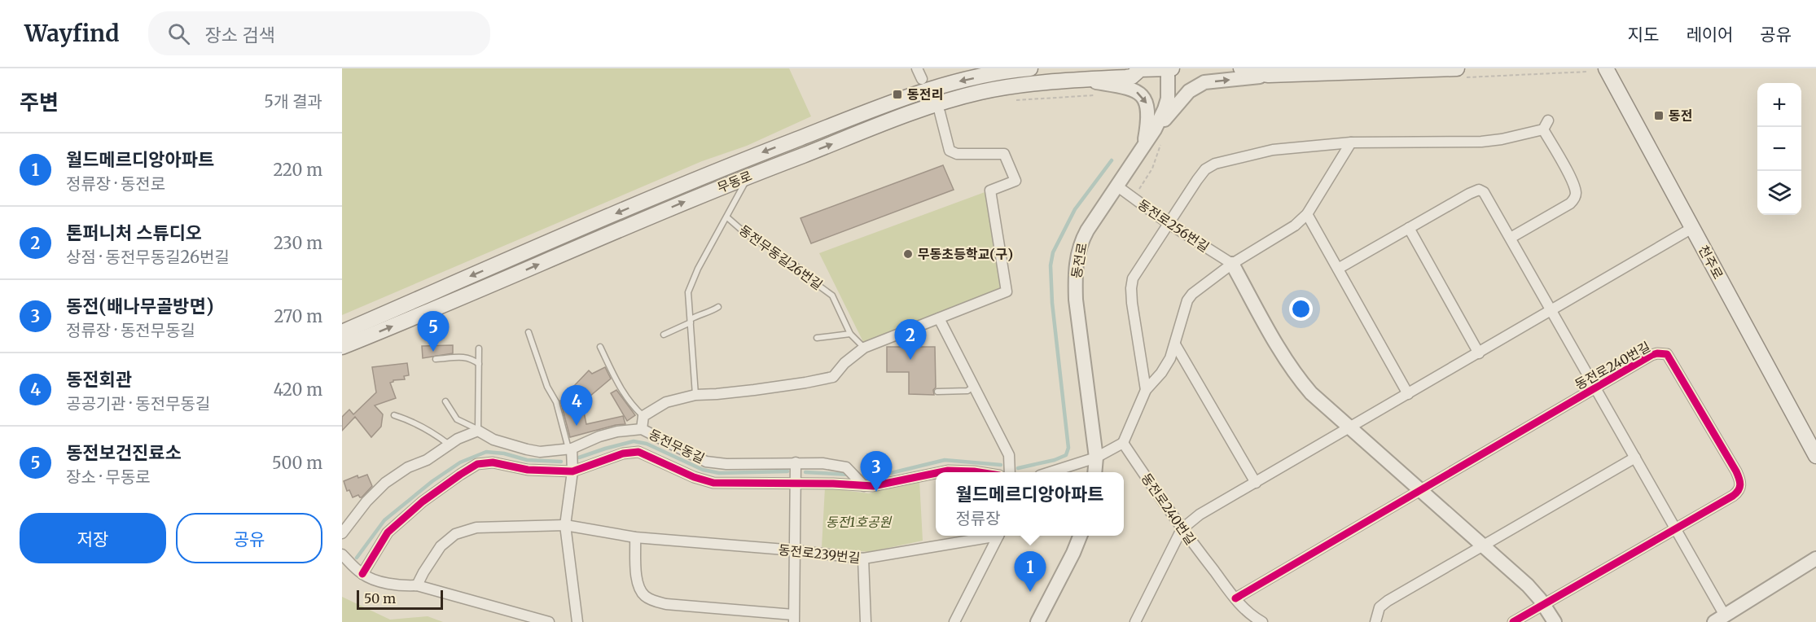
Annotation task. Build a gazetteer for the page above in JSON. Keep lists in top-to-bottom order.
{
  "streets": {
    "main road": ["무동로", "천주로"],
    "street": [
      "동전로256번길",
      "동전로",
      "동전로240번길",
      "동전무동길",
      "동전로239번길"
    ],
    "lane": ["동전무동길26번길"]
  },
  "crossings": [
    ["무동로", "동전무동길26번길"],
    ["무동로", "동전로"],
    ["동전로256번길", "동전로"]
  ],
  "parks": ["동전1호공원"],
  "places": {
    "transit": ["동전리", "동전"],
    "other": ["무동초등학교(구)"]
  },
  "scale_bar": "50 m",
  "page": {
    "header": "Wayfind",
    "search": "장소 검색",
    "nav": ["지도", "레이어", "공유"],
    "heading": ["주변", "5개 결과"],
    "map_buttons": ["+", "−"],
    "list": [
      {
        "mark": "1",
        "name": "월드메르디앙아파트",
        "note": "정류장 · 동전로",
        "value": "220 m"
      },
      {
        "mark": "2",
        "name": "톤퍼니처 스튜디오",
        "note": "상점 · 동전무동길26번길",
        "value": "230 m"
      },
      {
        "mark": "3",
        "name": "동전(배나무골방면)",
        "note": "정류장 · 동전무동길",
        "value": "270 m"
      },
      {
        "mark": "4",
        "name": "동전회관",
        "note": "공공기관 · 동전무동길",
        "value": "420 m"
      },
      {
        "mark": "5",
        "name": "동전보건진료소",
        "note": "장소 · 무동로",
        "value": "500 m"
      }
    ],
    "pins": [
      "5",
      "2",
      "4",
      "3",
      "1"
    ],
    "popup": ["월드메르디앙아파트", "정류장"],
    "buttons": ["저장", "공유"],
    "scale": "50 m"
  }
}
